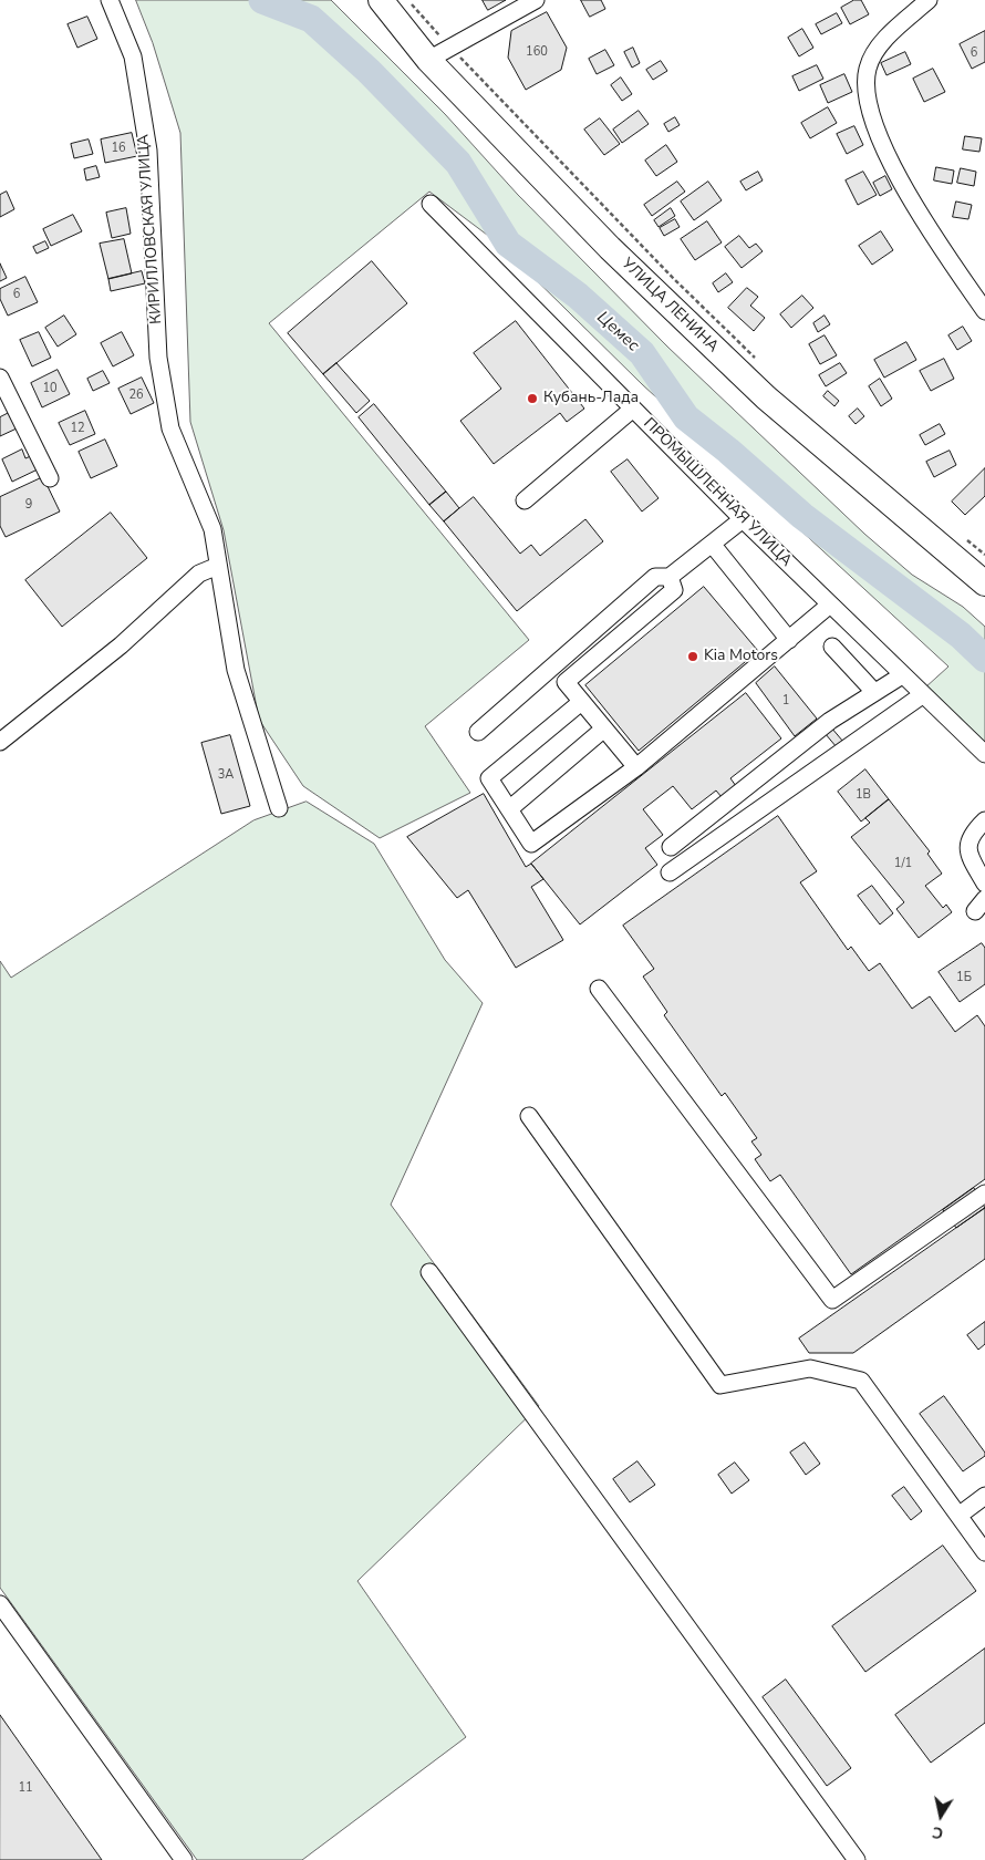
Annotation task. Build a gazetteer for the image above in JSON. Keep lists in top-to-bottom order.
{
  "streets": {
    "highway": ["УЛИЦА ЛЕНИНА"],
    "street": ["КИРИЛЛОВСКАЯ УЛИЦА", "ПРОМЫШЛЕННАЯ УЛИЦА"]
  },
  "water": ["Цемес"],
  "places": ["Кубань-Лада", "Kia Motors"],
  "house_numbers": [
    "160",
    "6",
    "16",
    "6",
    "10",
    "26",
    "12",
    "9",
    "1",
    "3А",
    "1В",
    "1/1",
    "1Б",
    "11"
  ],
  "north": "bottom"
}
